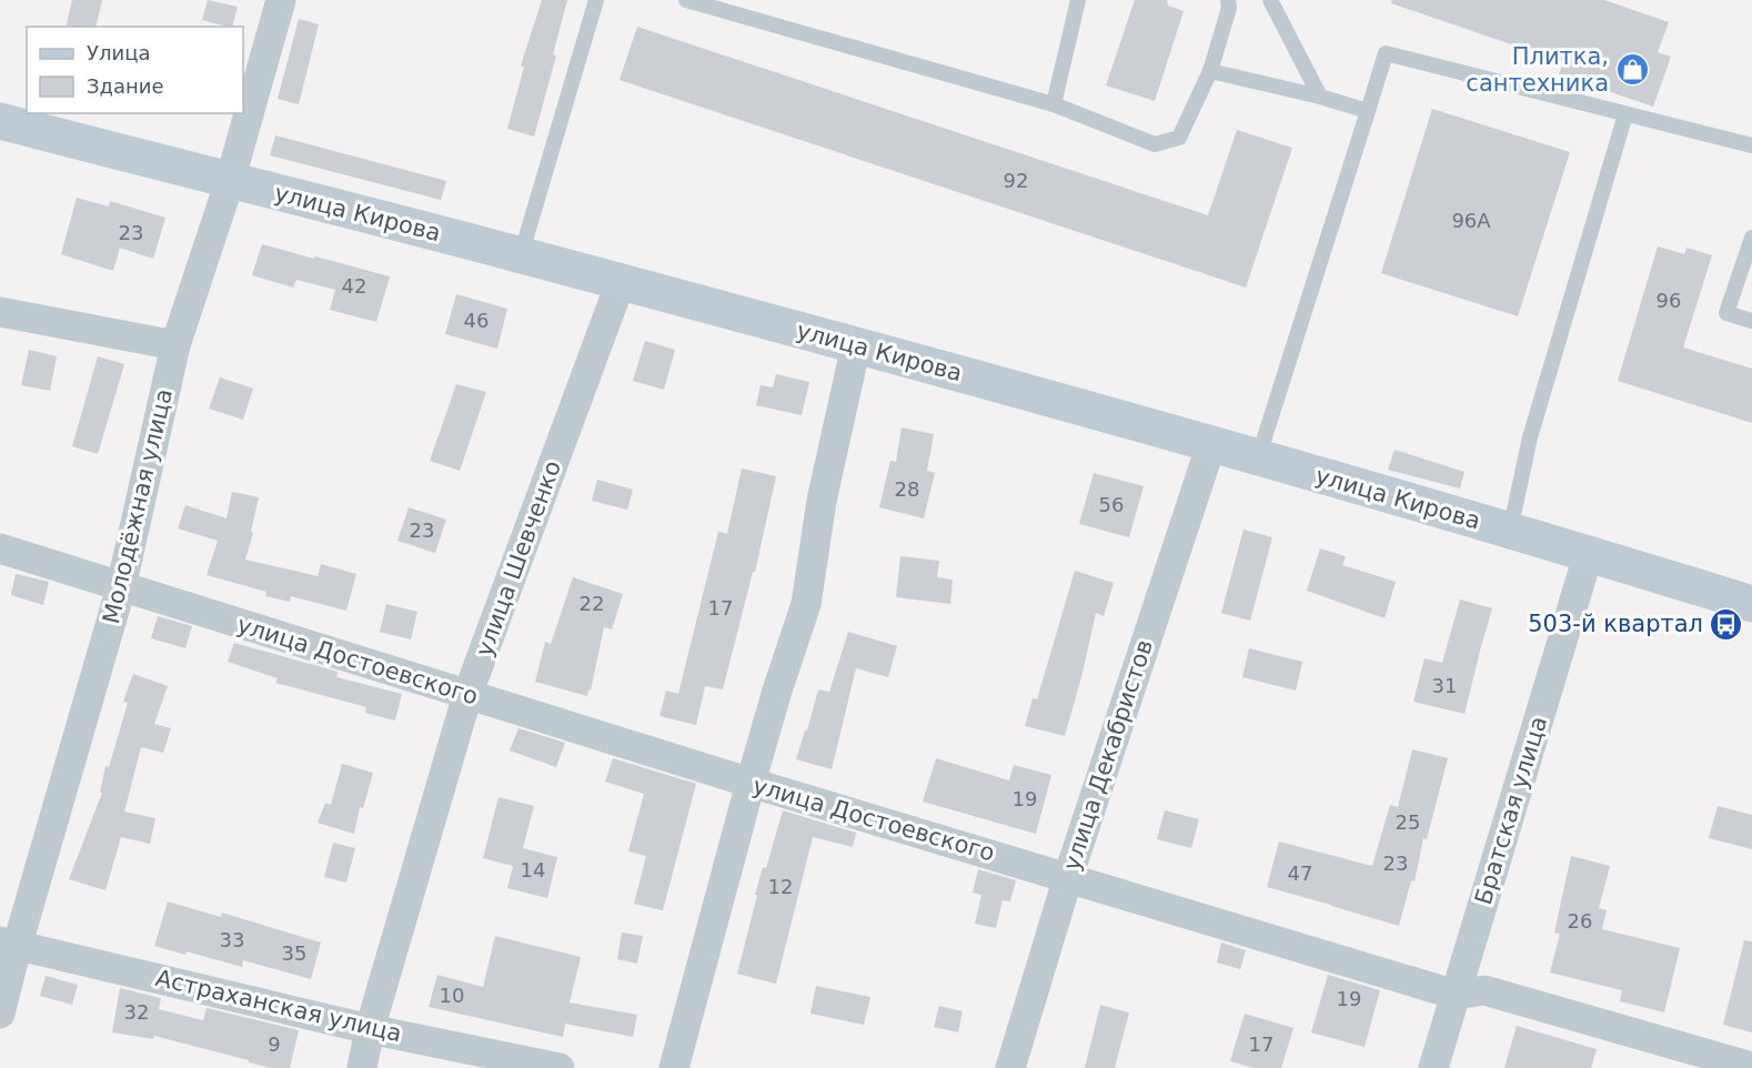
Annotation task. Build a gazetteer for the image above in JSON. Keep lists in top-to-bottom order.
{
  "streets": {
    "main road": ["улица Кирова"],
    "street": [
      "Молодёжная улица",
      "улица Шевченко",
      "улица Достоевского",
      "улица Декабристов",
      "Братская улица",
      "Астраханская улица"
    ]
  },
  "crossings": [
    ["улица Кирова", "Молодёжная улица"],
    ["улица Кирова", "улица Шевченко"],
    ["улица Кирова", "улица Декабристов"],
    ["улица Кирова", "Братская улица"],
    ["Молодёжная улица", "улица Достоевского"],
    ["Молодёжная улица", "Астраханская улица"],
    ["улица Шевченко", "улица Достоевского"],
    ["улица Шевченко", "Астраханская улица"],
    ["улица Достоевского", "улица Декабристов"],
    ["улица Достоевского", "Братская улица"]
  ],
  "places": {
    "shop": ["Плитка, сантехника"],
    "bus stop": ["503-й квартал"]
  },
  "house_numbers": [
    "92",
    "96А",
    "23",
    "42",
    "96",
    "46",
    "28",
    "56",
    "23",
    "22",
    "17",
    "31",
    "19",
    "25",
    "23",
    "14",
    "47",
    "12",
    "26",
    "33",
    "35",
    "10",
    "19",
    "32",
    "9",
    "17"
  ],
  "legend": ["Улица", "Здание"]
}
